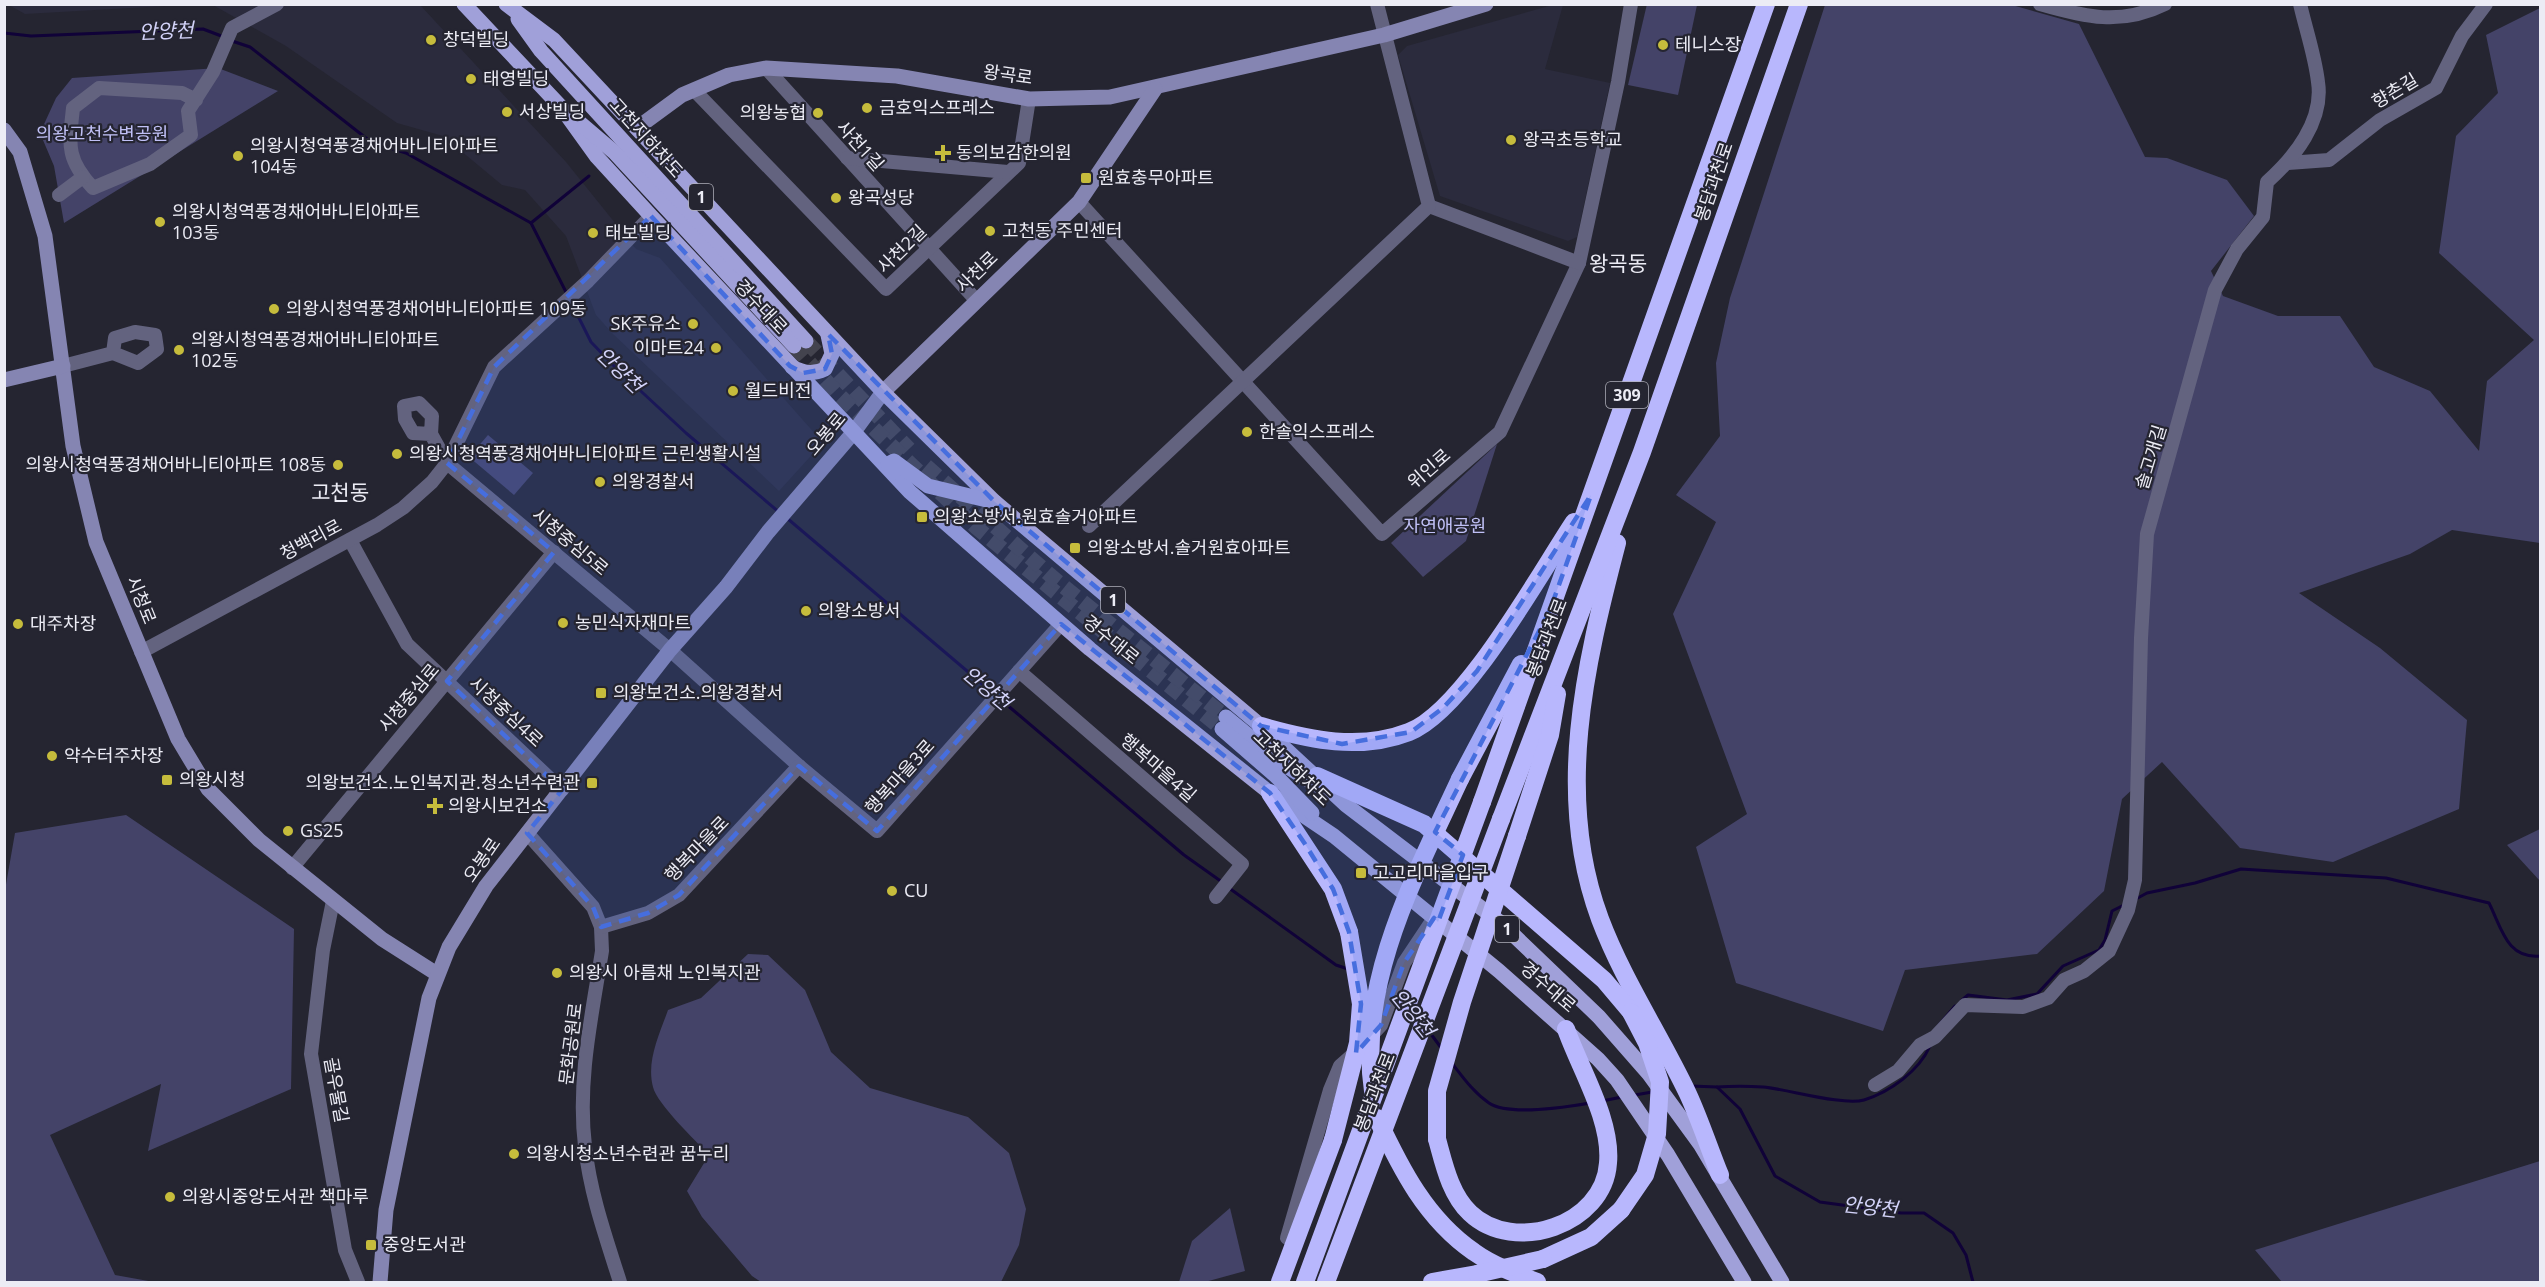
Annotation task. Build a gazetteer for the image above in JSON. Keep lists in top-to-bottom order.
{
  "streets": {
    "highway": ["봉담과천로", "309"],
    "main road": ["고천지하차도", "1", "경수대로"],
    "street": [
      "왕곡로",
      "향촌길",
      "사천1길",
      "사천2길",
      "사천로",
      "오봉로",
      "솔고개길",
      "위인로",
      "청백리로",
      "시청중심5로",
      "시청로",
      "시청중심로",
      "시청중심4로",
      "행복마을4길",
      "행복마을3로",
      "행복마을로",
      "문화공원로",
      "골우물길"
    ]
  },
  "crossings": [
    ["왕곡로", "사천1길"],
    ["왕곡로", "사천2길"],
    ["왕곡로", "사천로"],
    ["왕곡로", "경수대로"],
    ["향촌길", "솔고개길"],
    ["고천지하차도", "경수대로"],
    ["사천1길", "사천2길"],
    ["사천1길", "사천로"],
    ["사천로", "경수대로"],
    ["사천로", "오봉로"],
    ["사천로", "위인로"],
    ["경수대로", "오봉로"],
    ["경수대로", "청백리로"],
    ["경수대로", "행복마을3로"],
    ["오봉로", "시청중심5로"],
    ["오봉로", "시청로"],
    ["오봉로", "시청중심4로"],
    ["오봉로", "행복마을3로"],
    ["오봉로", "문화공원로"],
    ["청백리로", "시청중심5로"],
    ["청백리로", "시청로"],
    ["청백리로", "시청중심4로"],
    ["시청중심5로", "시청중심로"],
    ["시청중심5로", "행복마을3로"],
    ["시청로", "시청중심로"],
    ["시청로", "골우물길"],
    ["시청중심로", "시청중심4로"],
    ["행복마을4길", "행복마을3로"],
    ["행복마을3로", "행복마을로"],
    ["행복마을로", "문화공원로"]
  ],
  "districts": ["왕곡동", "고천동"],
  "water": ["안양천"],
  "parks": ["의왕고천수변공원", "자연애공원"],
  "places": {
    "other": [
      "창덕빌딩",
      "테니스장",
      "태영빌딩",
      "금호익스프레스",
      "서상빌딩",
      "의왕농협",
      "왕곡초등학교",
      "의왕시청역풍경채어바니티아파트 104동",
      "왕곡성당",
      "의왕시청역풍경채어바니티아파트 103동",
      "고천동 주민센터",
      "태보빌딩",
      "의왕시청역풍경채어바니티아파트 109동",
      "SK주유소",
      "이마트24",
      "의왕시청역풍경채어바니티아파트 102동",
      "월드비전",
      "한솔익스프레스",
      "의왕시청역풍경채어바니티아파트 근린생활시설",
      "의왕시청역풍경채어바니티아파트 108동",
      "의왕경찰서",
      "의왕소방서",
      "농민식자재마트",
      "대주차장",
      "약수터주차장",
      "GS25",
      "CU",
      "의왕시 아름채 노인복지관",
      "의왕시청소년수련관 꿈누리",
      "의왕시중앙도서관 책마루"
    ],
    "health": ["동의보감한의원", "의왕시보건소"],
    "transit": [
      "원효충무아파트",
      "의왕소방서.원효솔거아파트",
      "의왕소방서.솔거원효아파트",
      "의왕보건소.의왕경찰서",
      "의왕시청",
      "의왕보건소.노인복지관.청소년수련관",
      "고고리마을입구",
      "중앙도서관"
    ]
  }
}
